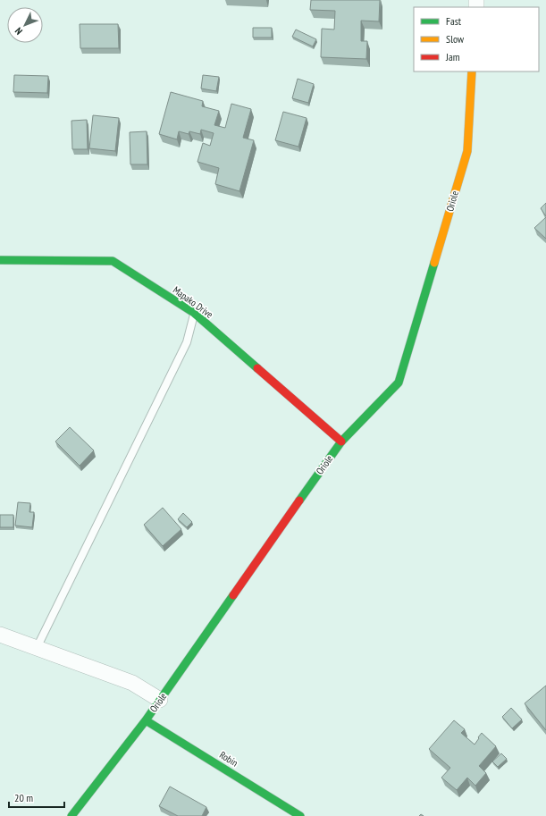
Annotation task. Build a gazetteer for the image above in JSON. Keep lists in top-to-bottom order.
{
  "streets": {
    "street": ["Oriole", "Mapako Drive", "Robin"]
  },
  "crossings": [
    ["Oriole", "Mapako Drive"],
    ["Oriole", "Robin"]
  ],
  "legend": ["Fast", "Slow", "Jam"],
  "scale_bar": "20 m",
  "north": "bottom left"
}
